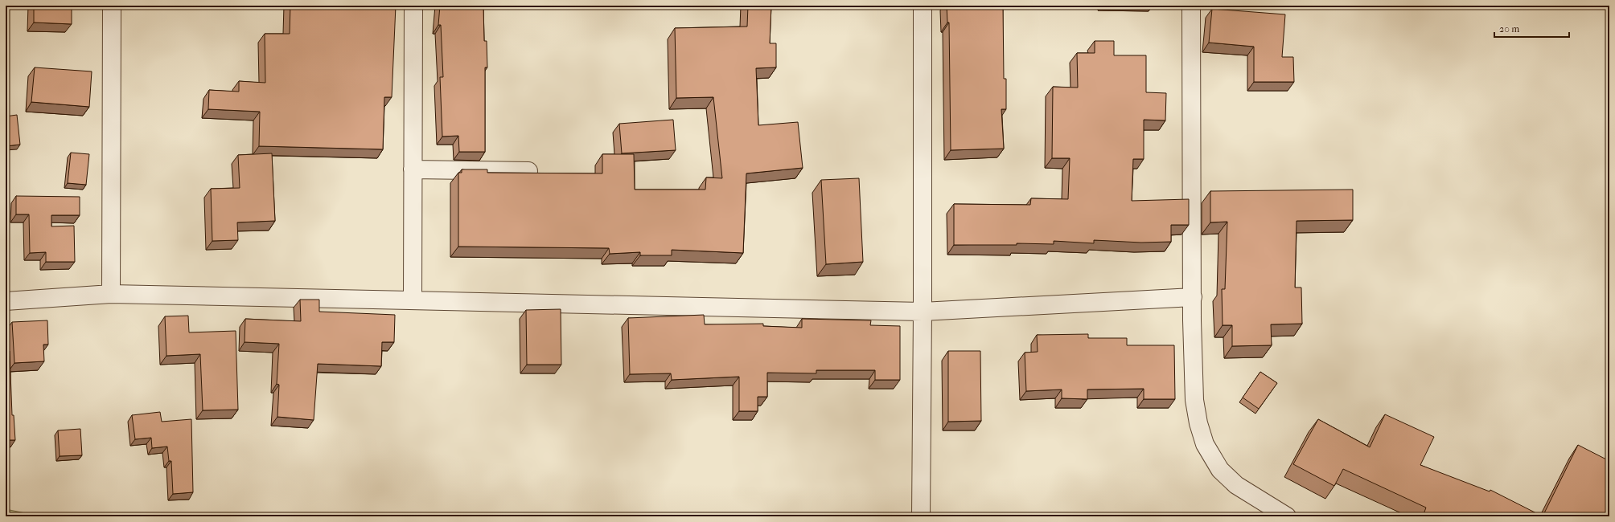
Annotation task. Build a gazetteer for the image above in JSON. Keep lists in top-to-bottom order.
{
  "scale_bar": "20 m"
}
